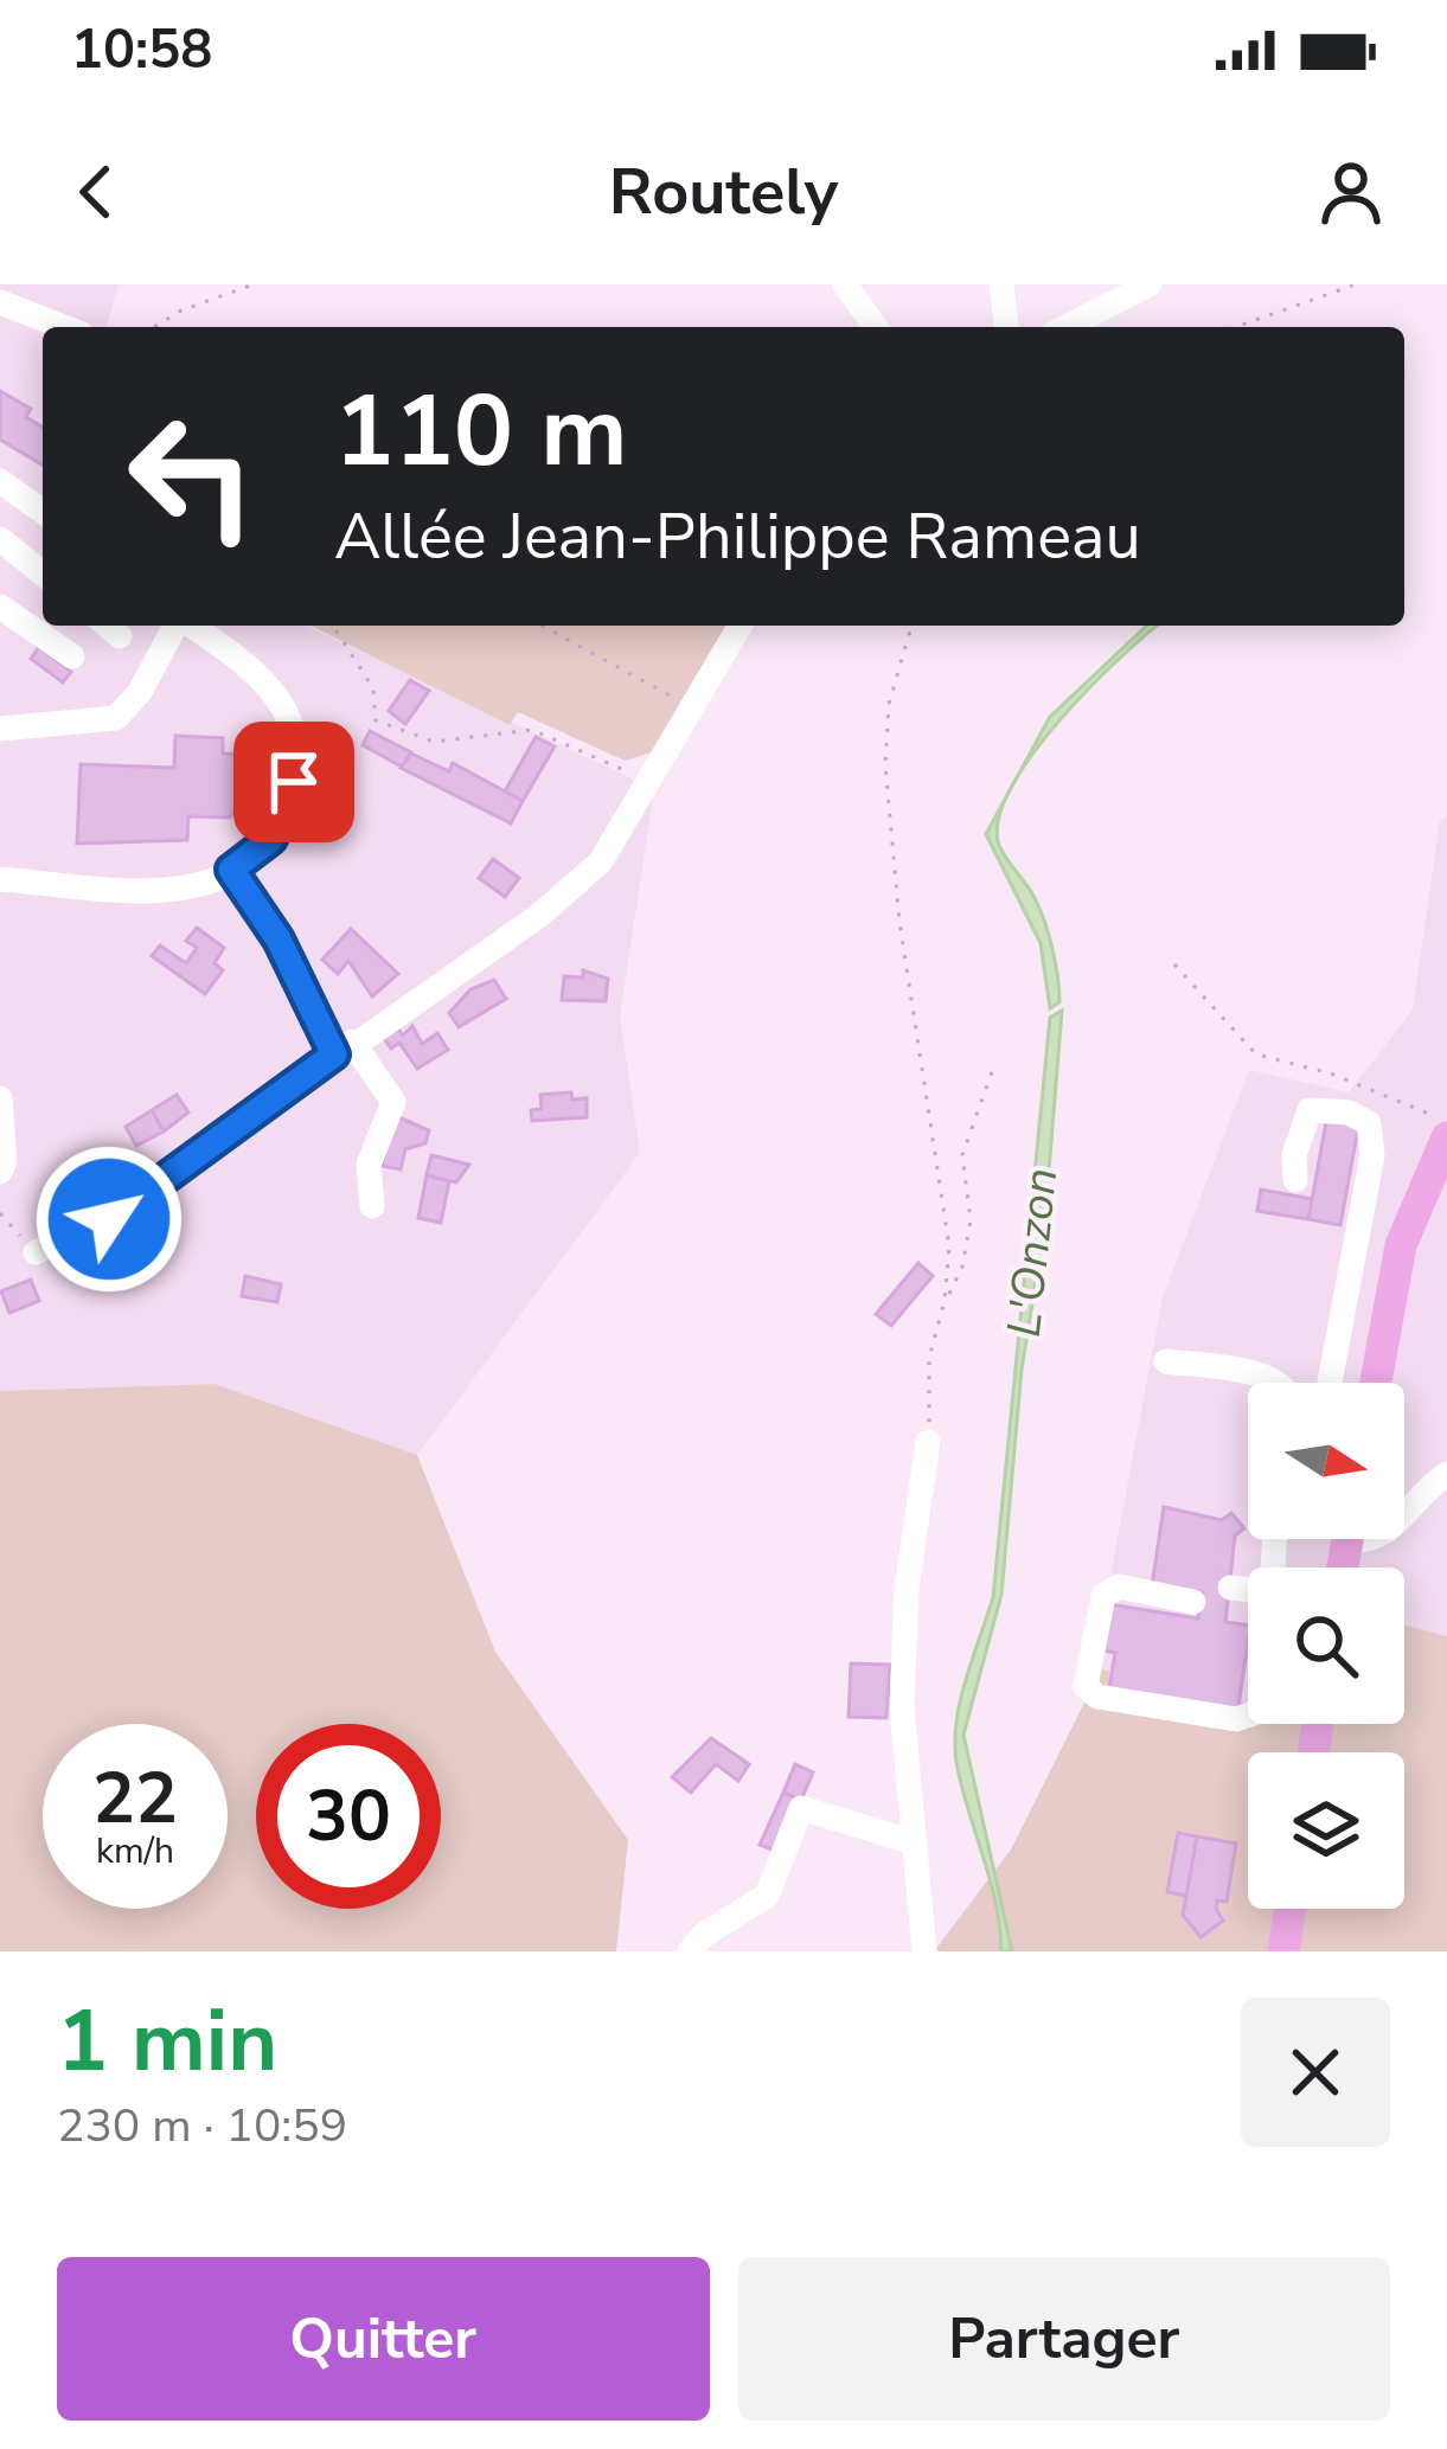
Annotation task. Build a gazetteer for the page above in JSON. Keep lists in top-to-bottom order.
{
  "water": ["L'Onzon"],
  "north": "right",
  "page": {
    "status": "10:58",
    "header": "Routely",
    "turn": ["110 m", "Allée Jean-Philippe Rameau"],
    "speed": "22 km/h",
    "limit": "30",
    "heading": ["1 min", "230 m · 10:59"],
    "buttons": ["Quitter", "Partager"]
  }
}
